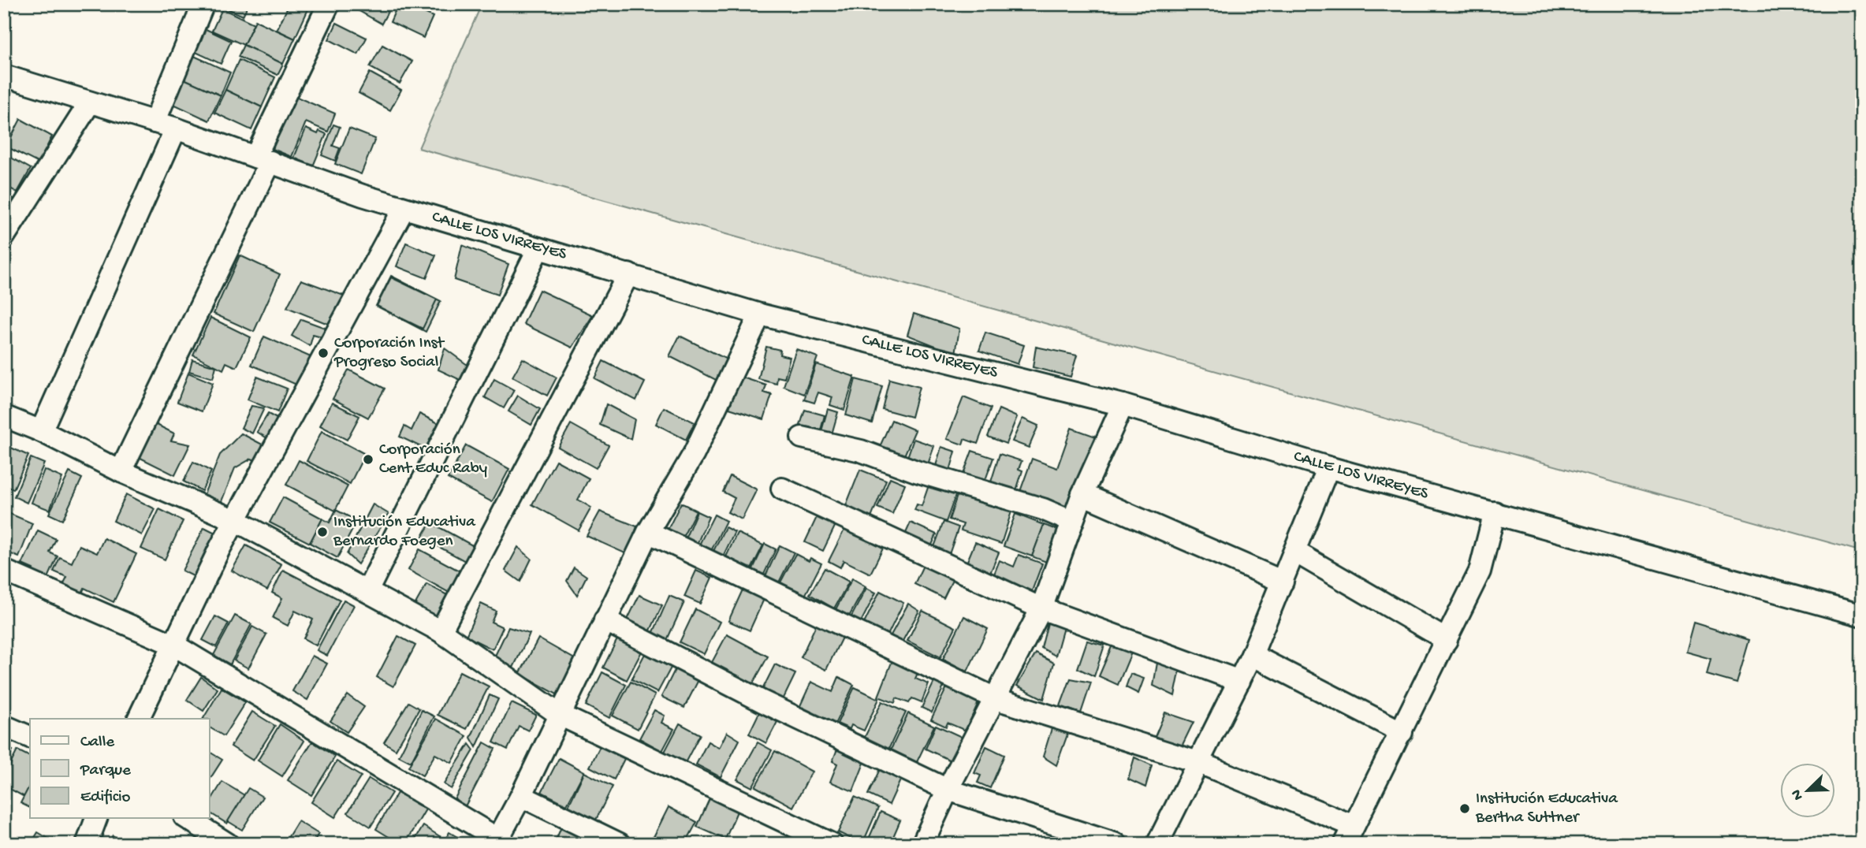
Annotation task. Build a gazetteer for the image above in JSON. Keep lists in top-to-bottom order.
{
  "streets": {
    "street": ["CALLE LOS VIRREYES"]
  },
  "places": [
    "Corporación Inst Progreso Social",
    "Corporación Cent Educ Raby",
    "Institución Educativa Bernardo Foegen",
    "Institución Educativa Bertha Suttner"
  ],
  "legend": ["Calle", "Parque", "Edificio"],
  "north": "bottom left"
}
